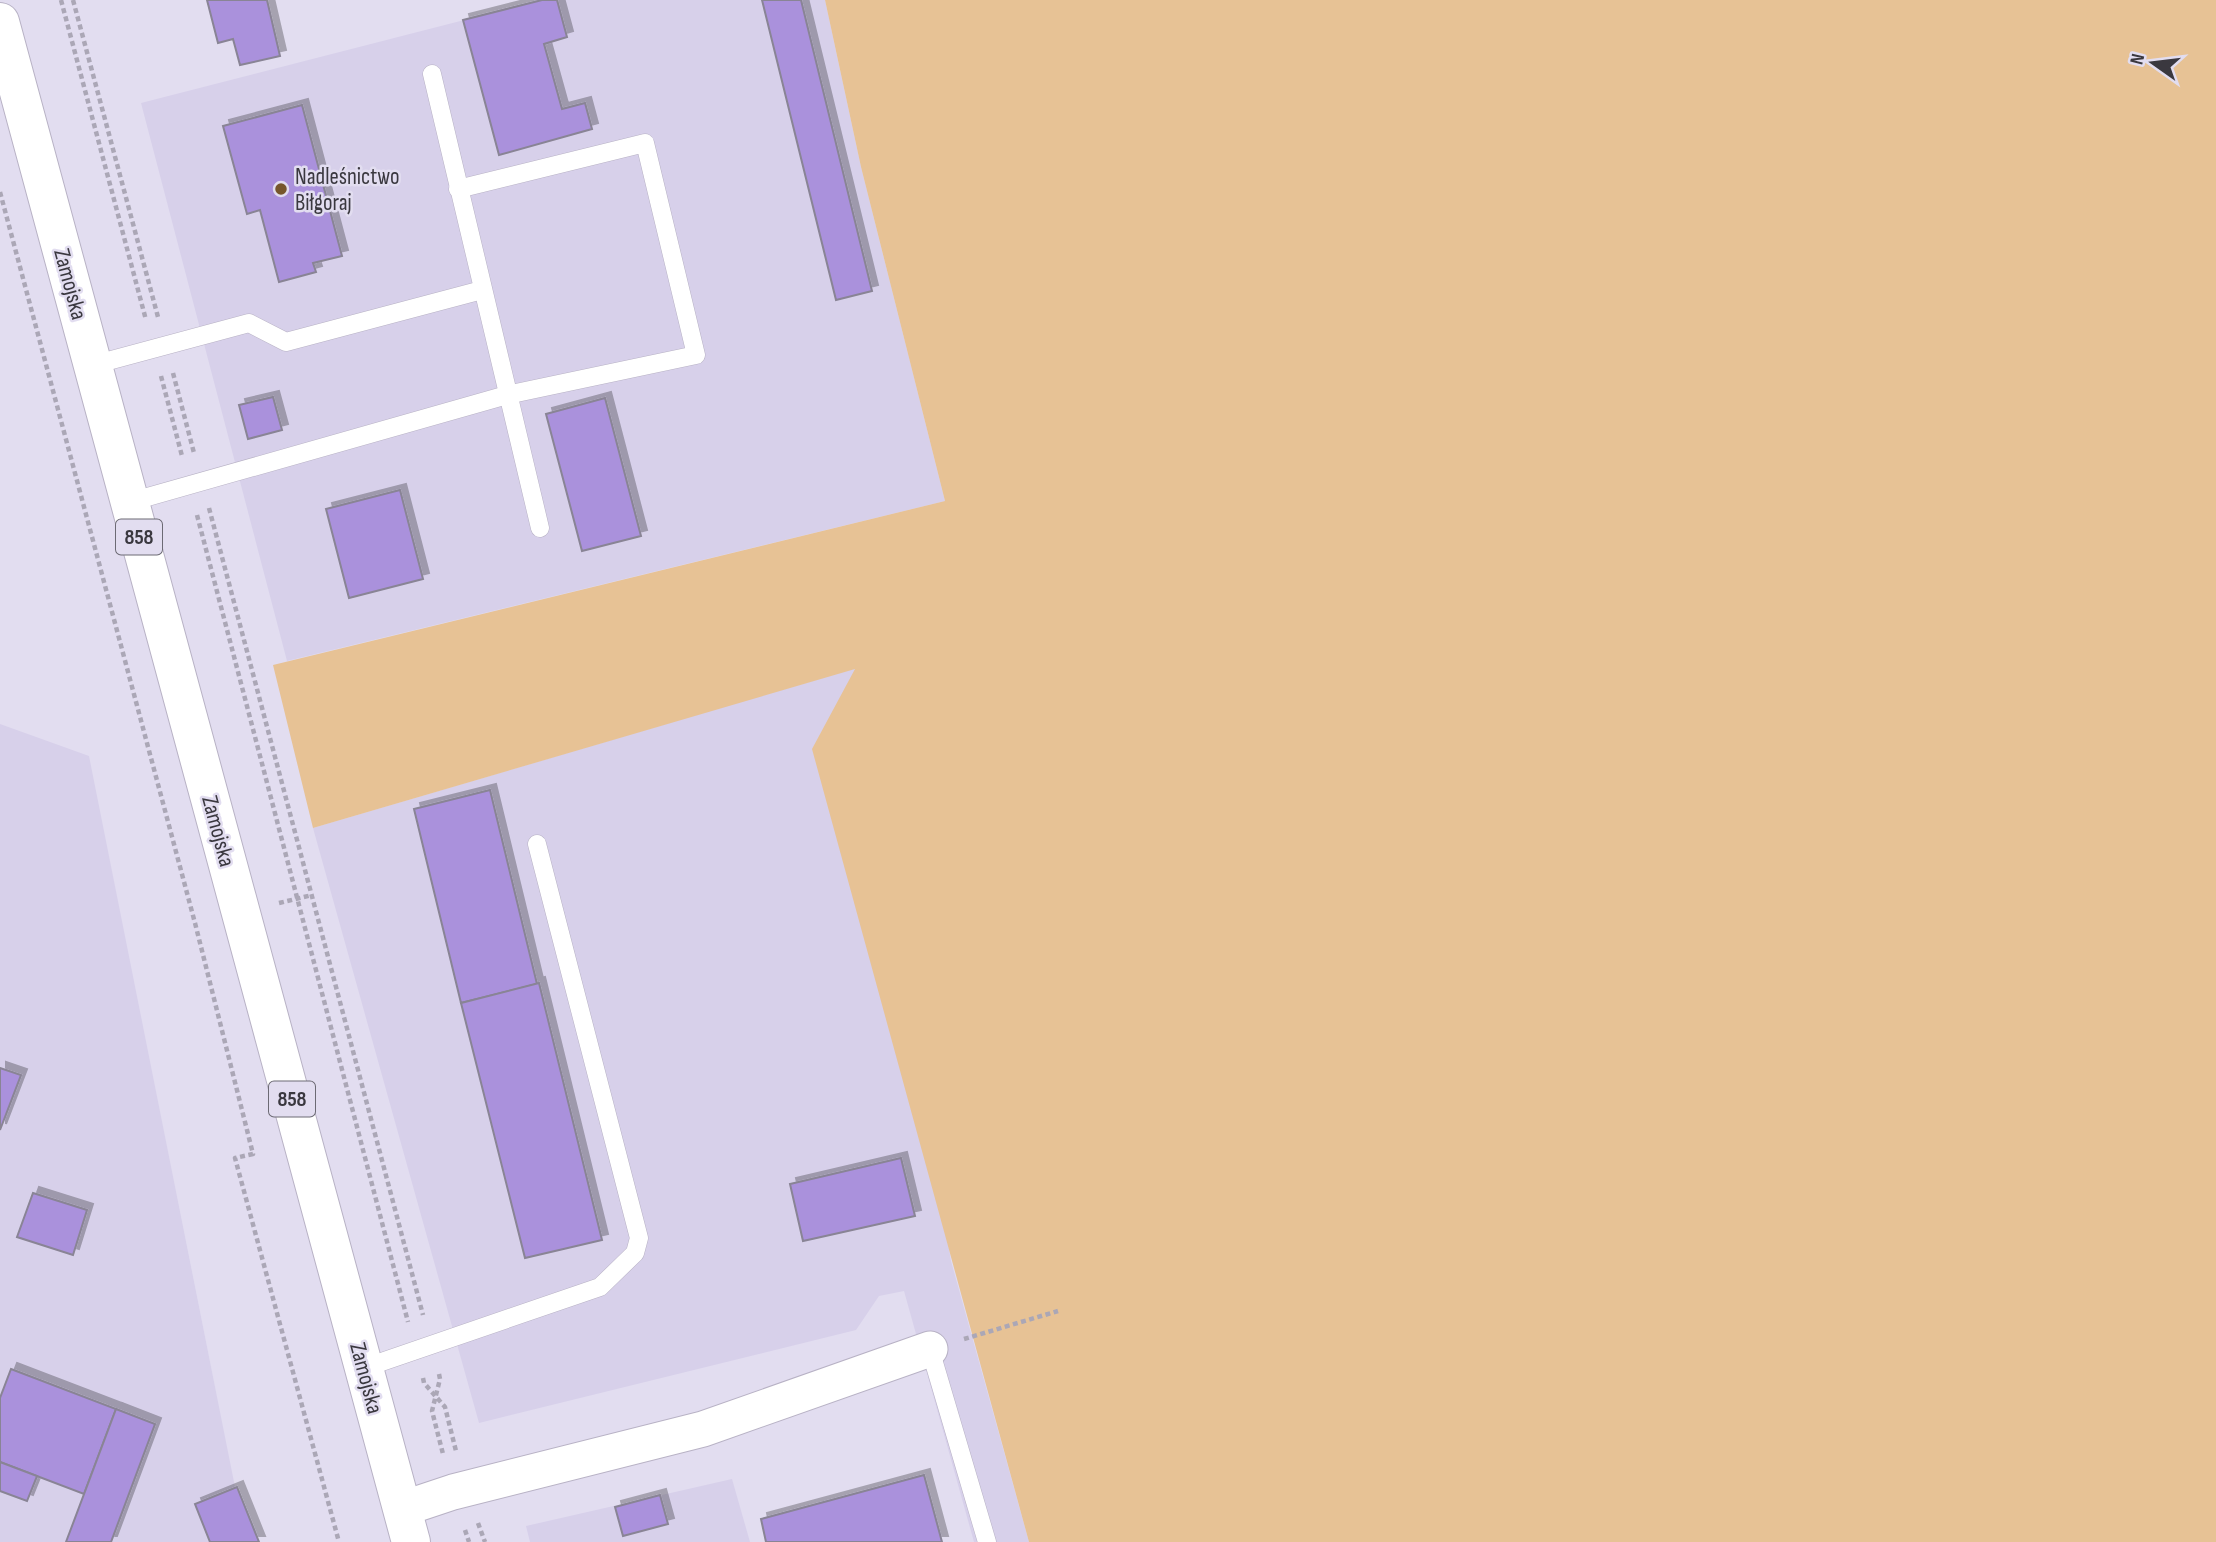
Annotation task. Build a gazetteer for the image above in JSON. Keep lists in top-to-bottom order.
{
  "streets": {
    "main road": ["Zamojska", "858"]
  },
  "places": ["Nadleśnictwo Biłgoraj"],
  "north": "left"
}
